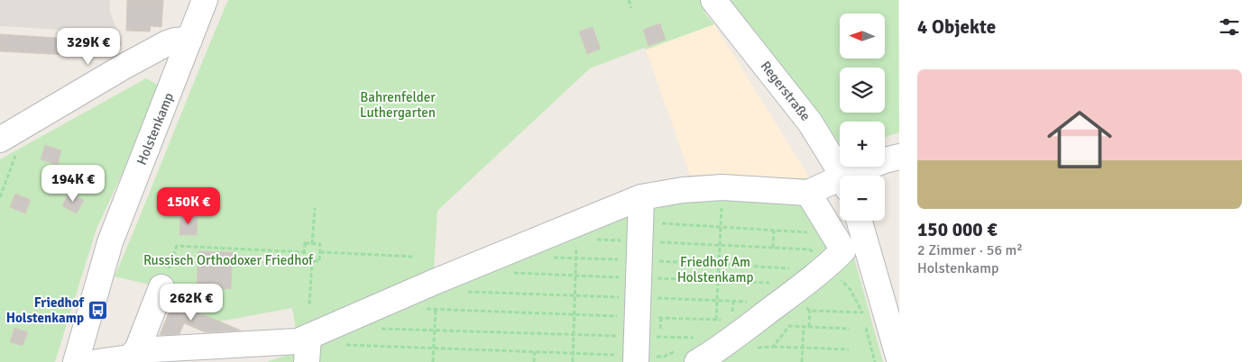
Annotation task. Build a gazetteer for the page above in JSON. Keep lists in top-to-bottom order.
{
  "streets": {
    "street": ["Regerstraße", "Holstenkamp"]
  },
  "parks": ["Bahrenfelder Luthergarten", "Russisch Orthodoxer Friedhof", "Friedhof Am Holstenkamp"],
  "places": {
    "bus stop": ["Friedhof Holstenkamp"]
  },
  "north": "left",
  "page": {
    "heading": "4 Objekte",
    "map_buttons": ["+", "−"],
    "price": [
      "329K €",
      "194K €",
      "150K €",
      "262K €"
    ],
    "list": [
      {
        "name": "150 000 €",
        "note": "2 Zimmer · 56 m² · Holstenkamp"
      }
    ]
  }
}
